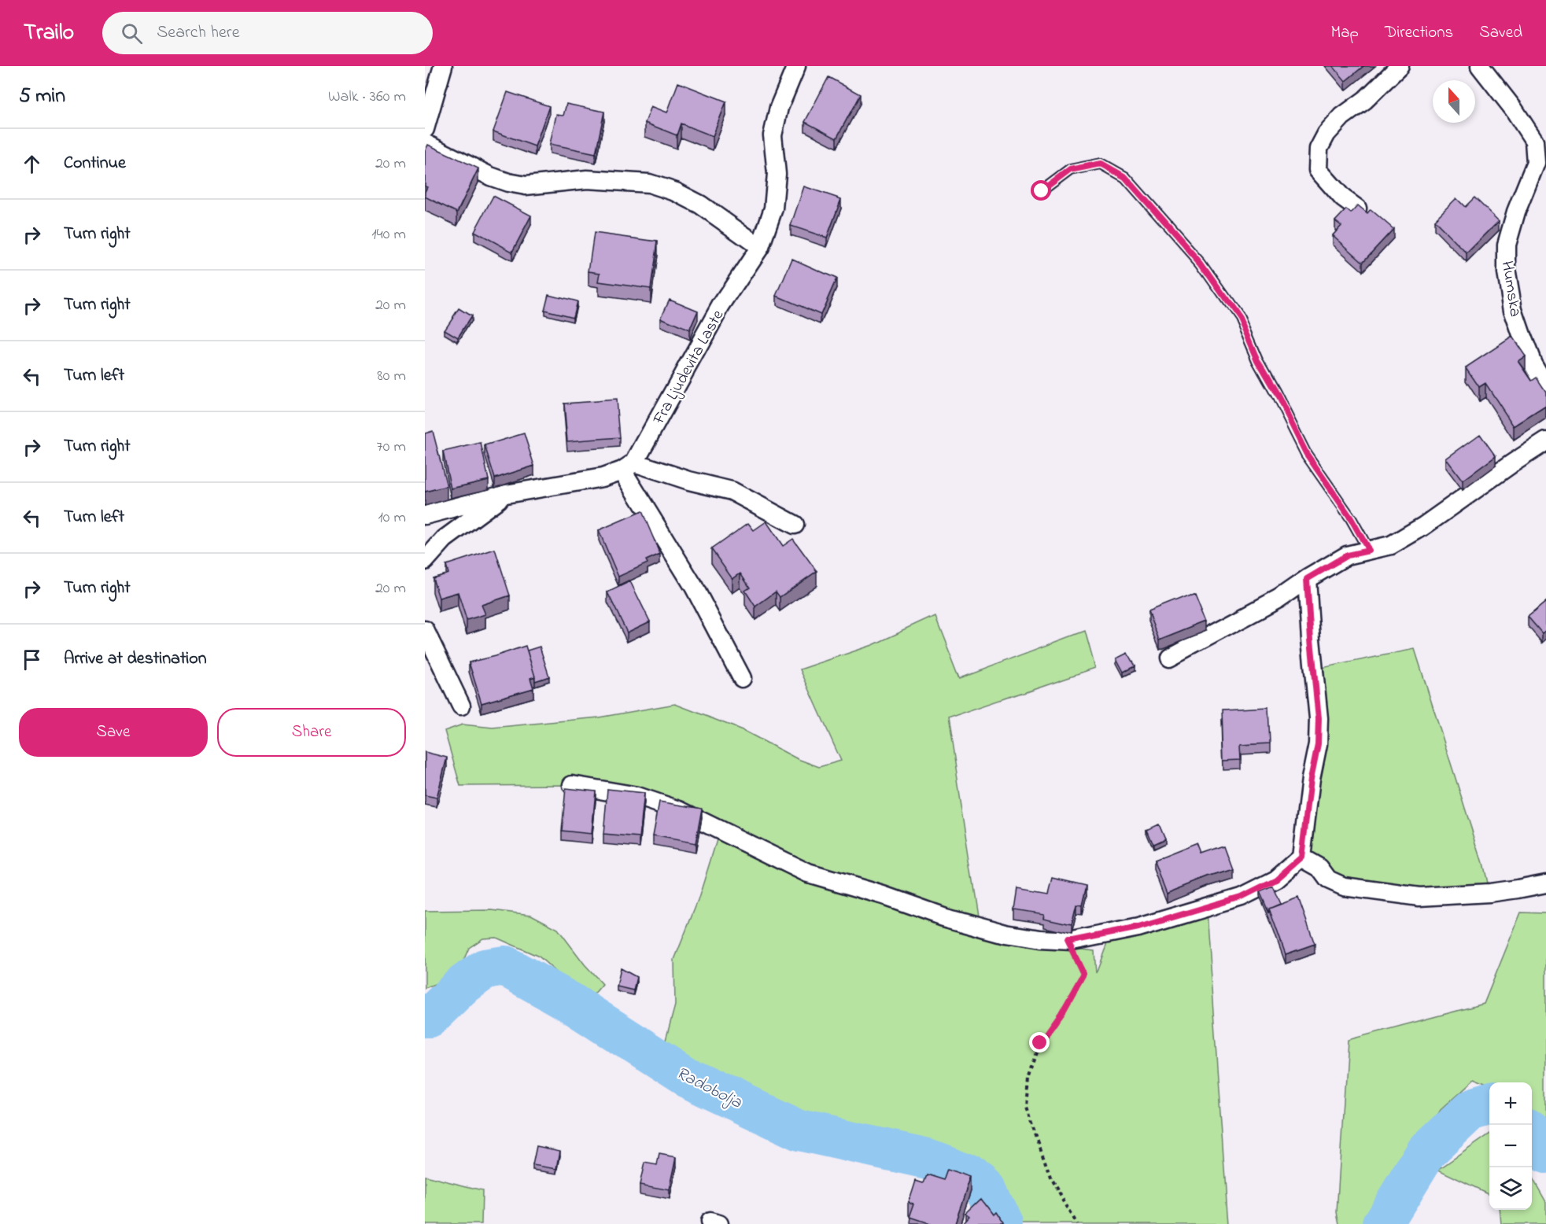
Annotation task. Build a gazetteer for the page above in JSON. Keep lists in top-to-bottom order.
{
  "streets": {
    "street": ["Humska", "Fra Ljudevita Laste"]
  },
  "water": ["Radobolja"],
  "north": "top",
  "page": {
    "header": "Trailo",
    "search": "Search here",
    "nav": ["Map", "Directions", "Saved"],
    "heading": ["5 min", "Walk · 360 m"],
    "list": [
      ["Continue", "20 m"],
      ["Turn right", "140 m"],
      ["Turn right", "20 m"],
      ["Turn left", "80 m"],
      ["Turn right", "70 m"],
      ["Turn left", "10 m"],
      ["Turn right", "20 m"],
      "Arrive at destination"
    ],
    "buttons": ["Save", "Share"],
    "map_buttons": ["+", "−"]
  }
}
